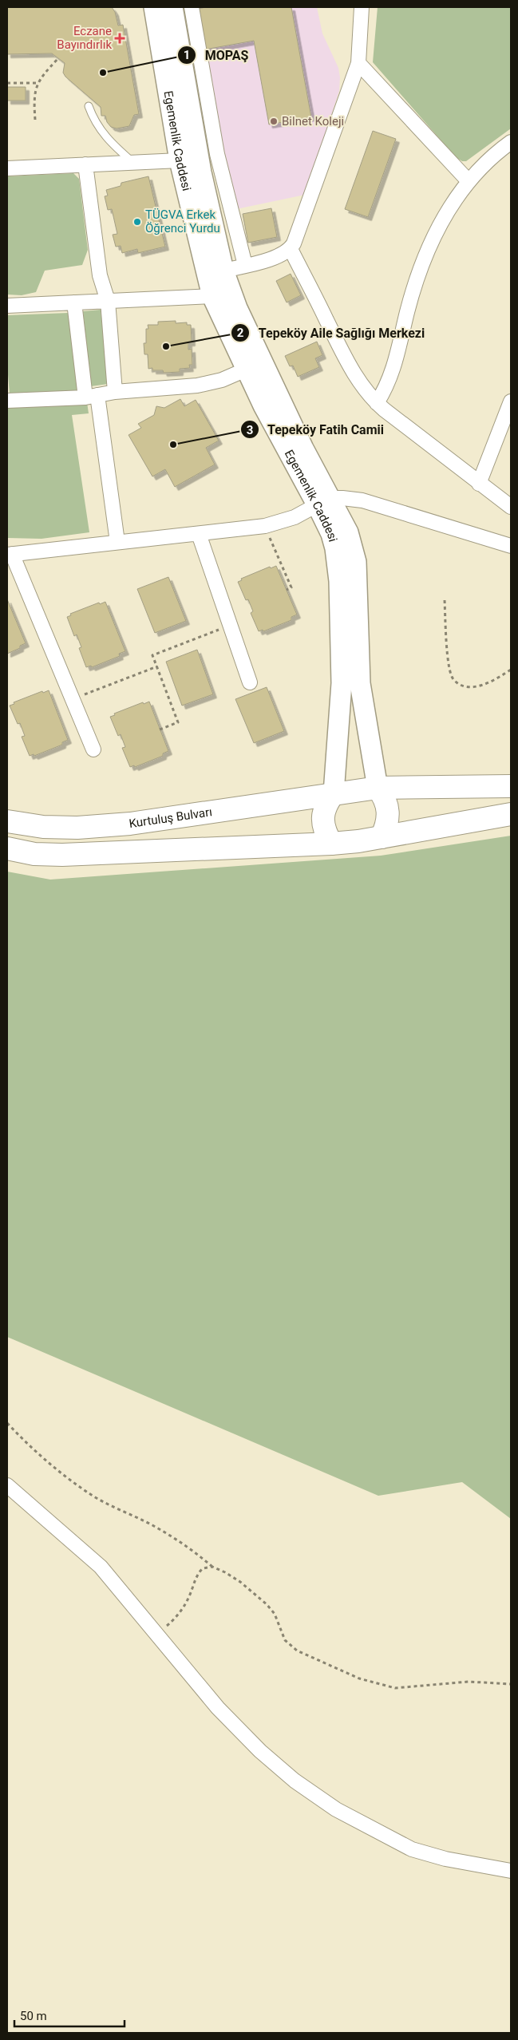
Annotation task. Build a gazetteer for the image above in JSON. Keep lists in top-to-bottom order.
{
  "streets": {
    "highway": ["Kurtuluş Bulvarı"],
    "main road": ["Egemenlik Caddesi"]
  },
  "crossings": [
    ["Egemenlik Caddesi", "Kurtuluş Bulvarı"]
  ],
  "places": {
    "health": ["Eczane Bayındırlık"],
    "other": [
      "MOPAŞ",
      "Bilnet Koleji",
      "TÜGVA Erkek Öğrenci Yurdu",
      "Tepeköy Aile Sağlığı Merkezi",
      "Tepeköy Fatih Camii"
    ]
  },
  "scale_bar": "50 m"
}
